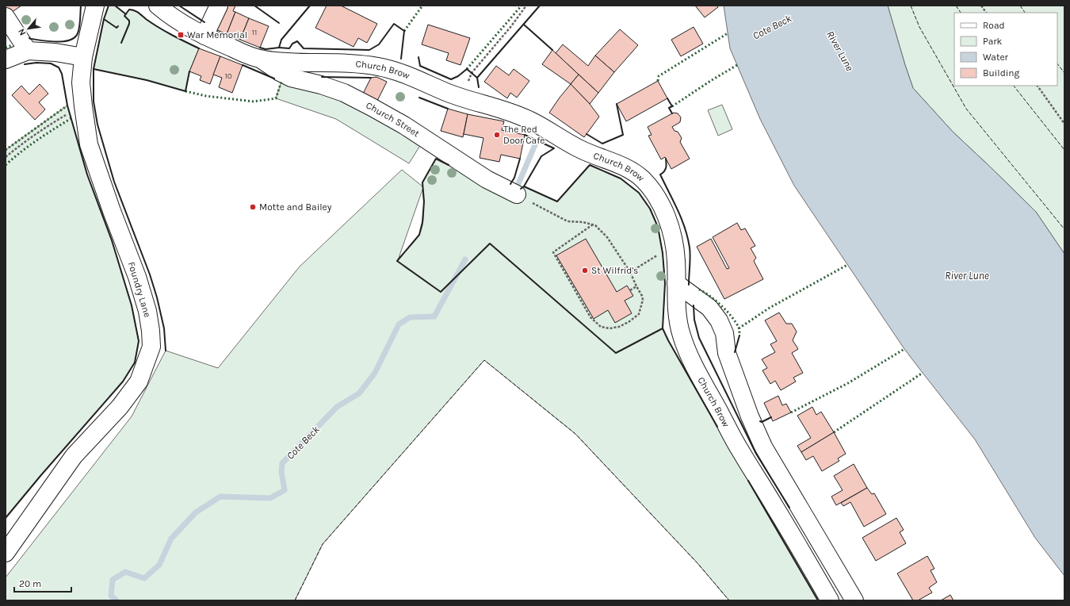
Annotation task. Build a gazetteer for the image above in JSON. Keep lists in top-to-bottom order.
{
  "streets": {
    "street": ["Church Brow", "Church Street", "Foundry Lane"]
  },
  "crossings": [
    ["Church Brow", "Church Street"]
  ],
  "water": ["Cote Beck", "River Lune"],
  "places": {
    "transit": ["War Memorial"],
    "other": ["The Red Door Cafe", "Motte and Bailey", "St Wilfrid's"]
  },
  "house_numbers": ["11", "10"],
  "legend": [
    "Road",
    "Park",
    "Water",
    "Building"
  ],
  "scale_bar": "20 m",
  "north": "bottom left"
}
